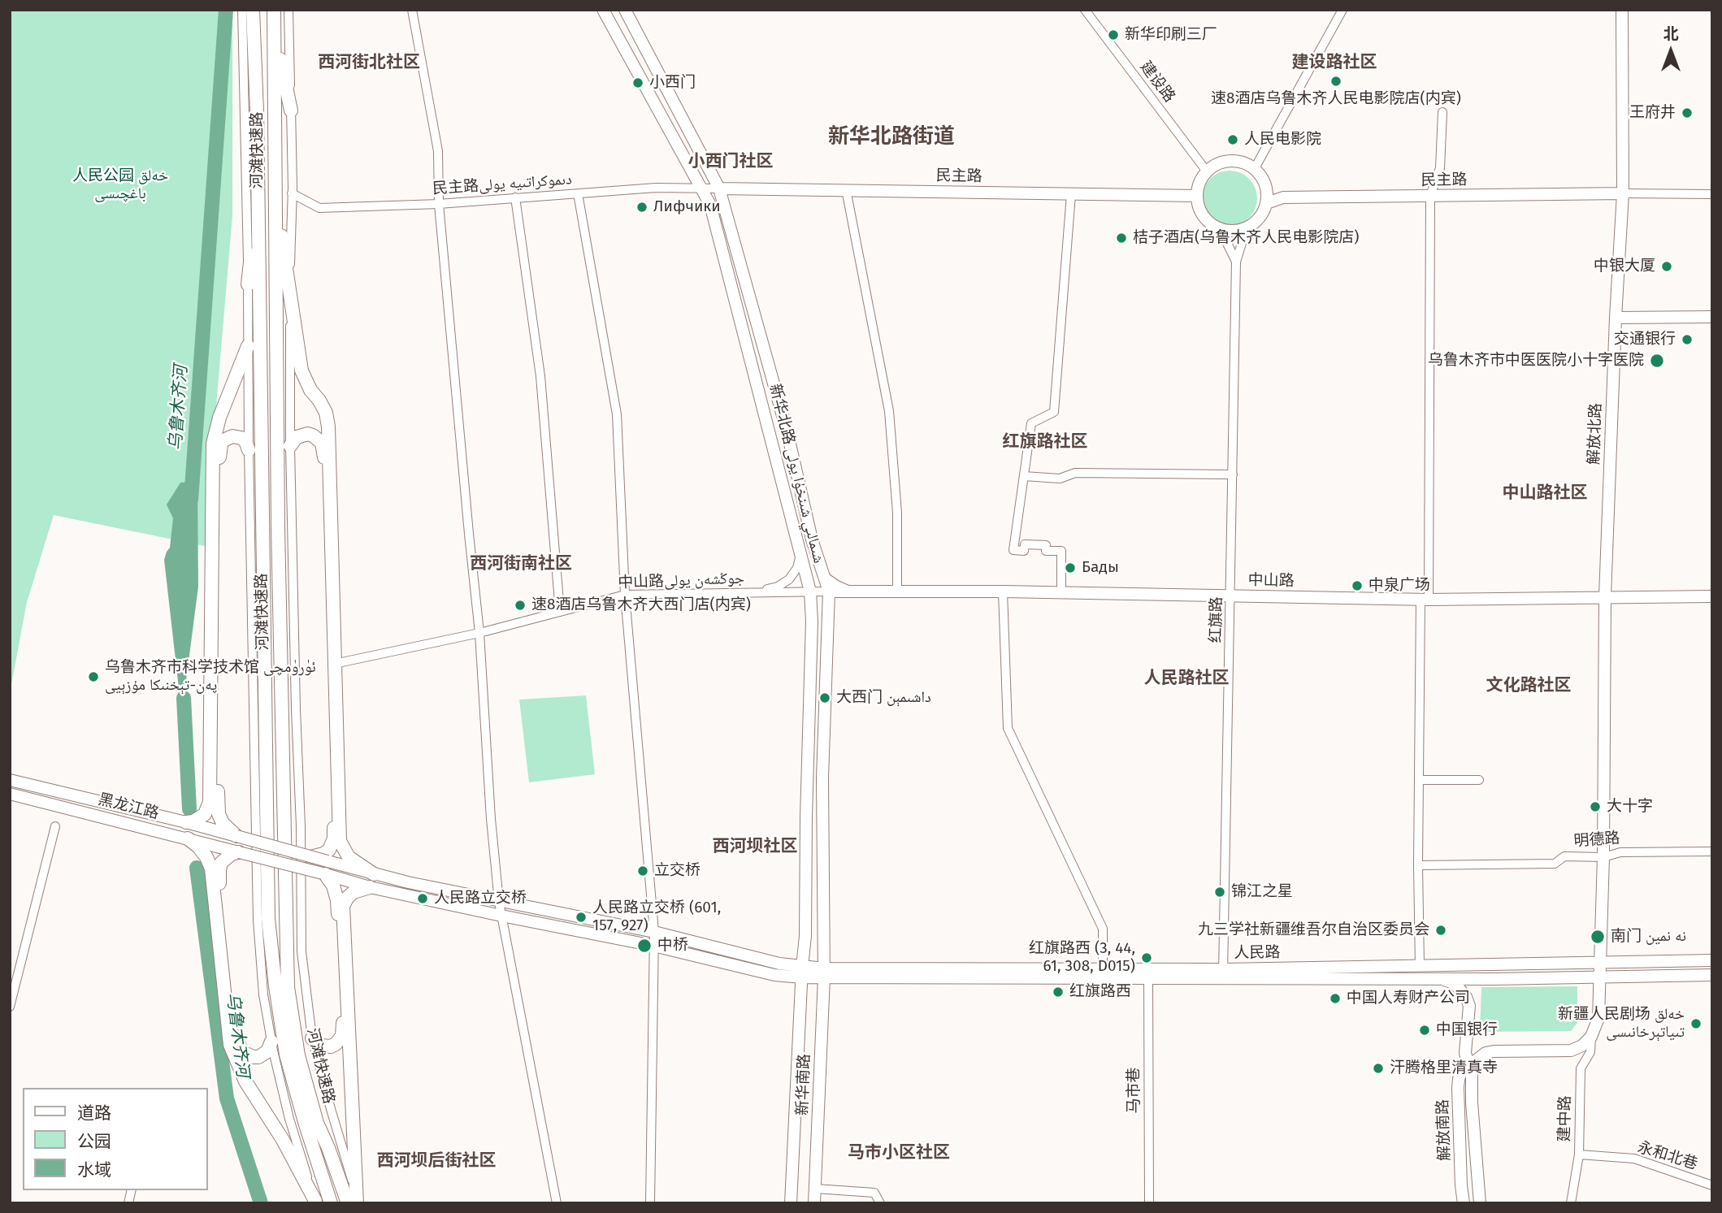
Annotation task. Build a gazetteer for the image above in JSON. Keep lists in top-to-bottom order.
{
  "streets": {
    "highway": ["河滩快速路"],
    "main road": [
      "民主路",
      "解放北路",
      "新华北路 شىمالىي شىنخۇا يولى",
      "中山路",
      "黑龙江路",
      "人民路",
      "新华南路",
      "解放南路"
    ],
    "street": [
      "建设路",
      "民主路دىموكراتىيە يولى",
      "中山路جوڭشەن يولى",
      "红旗路",
      "明德路",
      "马市巷",
      "建中路",
      "永和北巷"
    ]
  },
  "crossings": [
    ["建设路", "民主路"],
    ["民主路", "民主路دىموكراتىيە يولى"],
    ["民主路", "解放北路"],
    ["民主路", "新华北路 شىمالىي شىنخۇا يولى"],
    ["民主路دىموكراتىيە يولى", "新华北路 شىمالىي شىنخۇا يولى"],
    ["解放北路", "中山路"],
    ["解放北路", "明德路"],
    ["解放北路", "人民路"],
    ["新华北路 شىمالىي شىنخۇا يولى", "中山路جوڭشەن يولى"],
    ["新华北路 شىمالىي شىنخۇا يولى", "中山路"],
    ["新华北路 شىمالىي شىنخۇا يولى", "人民路"],
    ["新华北路 شىمالىي شىنخۇا يولى", "新华南路"],
    ["中山路جوڭشەن يولى", "中山路"],
    ["中山路", "红旗路"],
    ["红旗路", "人民路"],
    ["人民路", "新华南路"],
    ["人民路", "马市巷"],
    ["人民路", "解放南路"],
    ["建中路", "永和北巷"]
  ],
  "districts": [
    "西河街北社区",
    "建设路社区",
    "新华北路街道",
    "小西门社区",
    "红旗路社区",
    "中山路社区",
    "西河街南社区",
    "人民路社区",
    "文化路社区",
    "西河坝社区",
    "马市小区社区",
    "西河坝后街社区"
  ],
  "water": ["乌鲁木齐河"],
  "parks": ["人民公园 خەلق باغچىسى"],
  "places": [
    "新华印刷三厂",
    "速8酒店乌鲁木齐人民电影院店(内宾)",
    "小西门",
    "王府井",
    "人民电影院",
    "Лифчики",
    "桔子酒店(乌鲁木齐人民电影院店)",
    "中银大厦",
    "交通银行",
    "乌鲁木齐市中医医院小十字医院",
    "Бады",
    "中泉广场",
    "速8酒店乌鲁木齐大西门店(内宾)",
    "乌鲁木齐市科学技术馆 ئۈرۈمچى پەن-تېخنىكا مۇزېيى",
    "大西门 داشىمېن",
    "大十字",
    "立交桥",
    "锦江之星",
    "人民路立交桥",
    "人民路立交桥 (601, 157, 927)",
    "九三学社新疆维吾尔自治区委员会",
    "南门 نە نمين",
    "中桥",
    "红旗路西 (3, 44, 61, 308, D015)",
    "红旗路西",
    "中国人寿财产公司",
    "新疆人民剧场 خەلق تىياتېرخانىسى",
    "中国银行",
    "汗腾格里清真寺"
  ],
  "legend": ["道路", "公园", "水域"],
  "north": "top"
}
